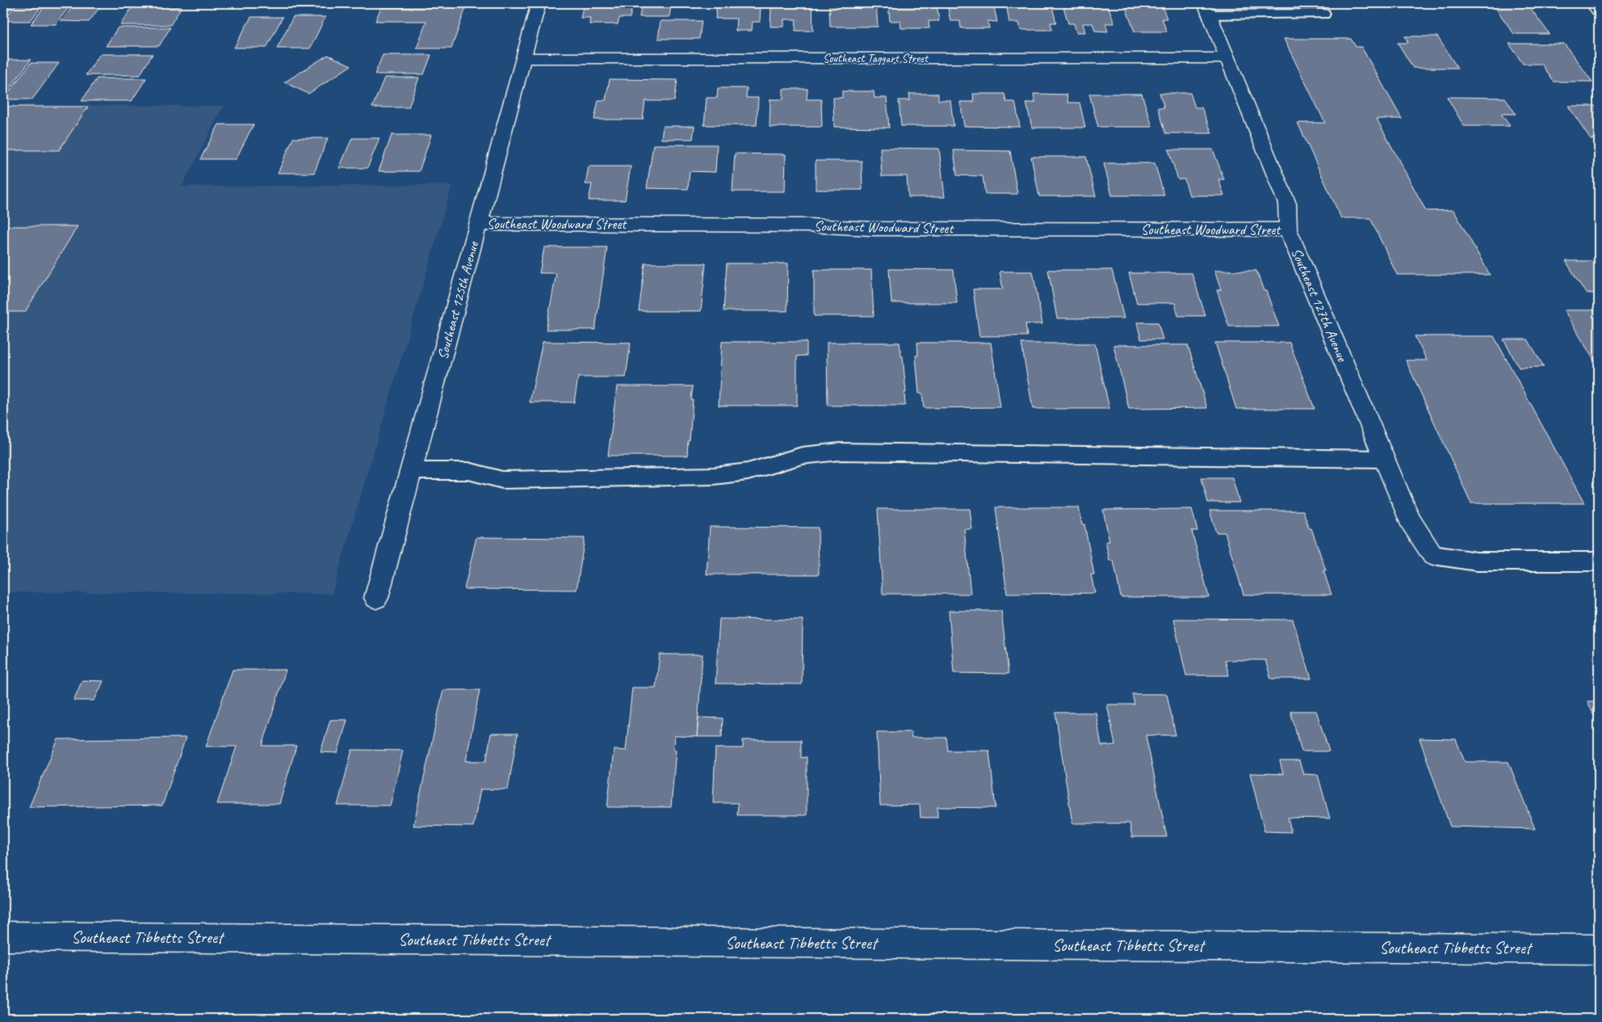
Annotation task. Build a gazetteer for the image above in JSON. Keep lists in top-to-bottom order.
{
  "streets": {
    "street": [
      "Southeast Taggart Street",
      "Southeast Woodward Street",
      "Southeast 125th Avenue",
      "Southeast 127th Avenue",
      "Southeast Tibbetts Street"
    ]
  },
  "crossings": [
    ["Southeast Taggart Street", "Southeast 125th Avenue"],
    ["Southeast Taggart Street", "Southeast 127th Avenue"],
    ["Southeast Woodward Street", "Southeast 125th Avenue"],
    ["Southeast Woodward Street", "Southeast 127th Avenue"]
  ]
}
